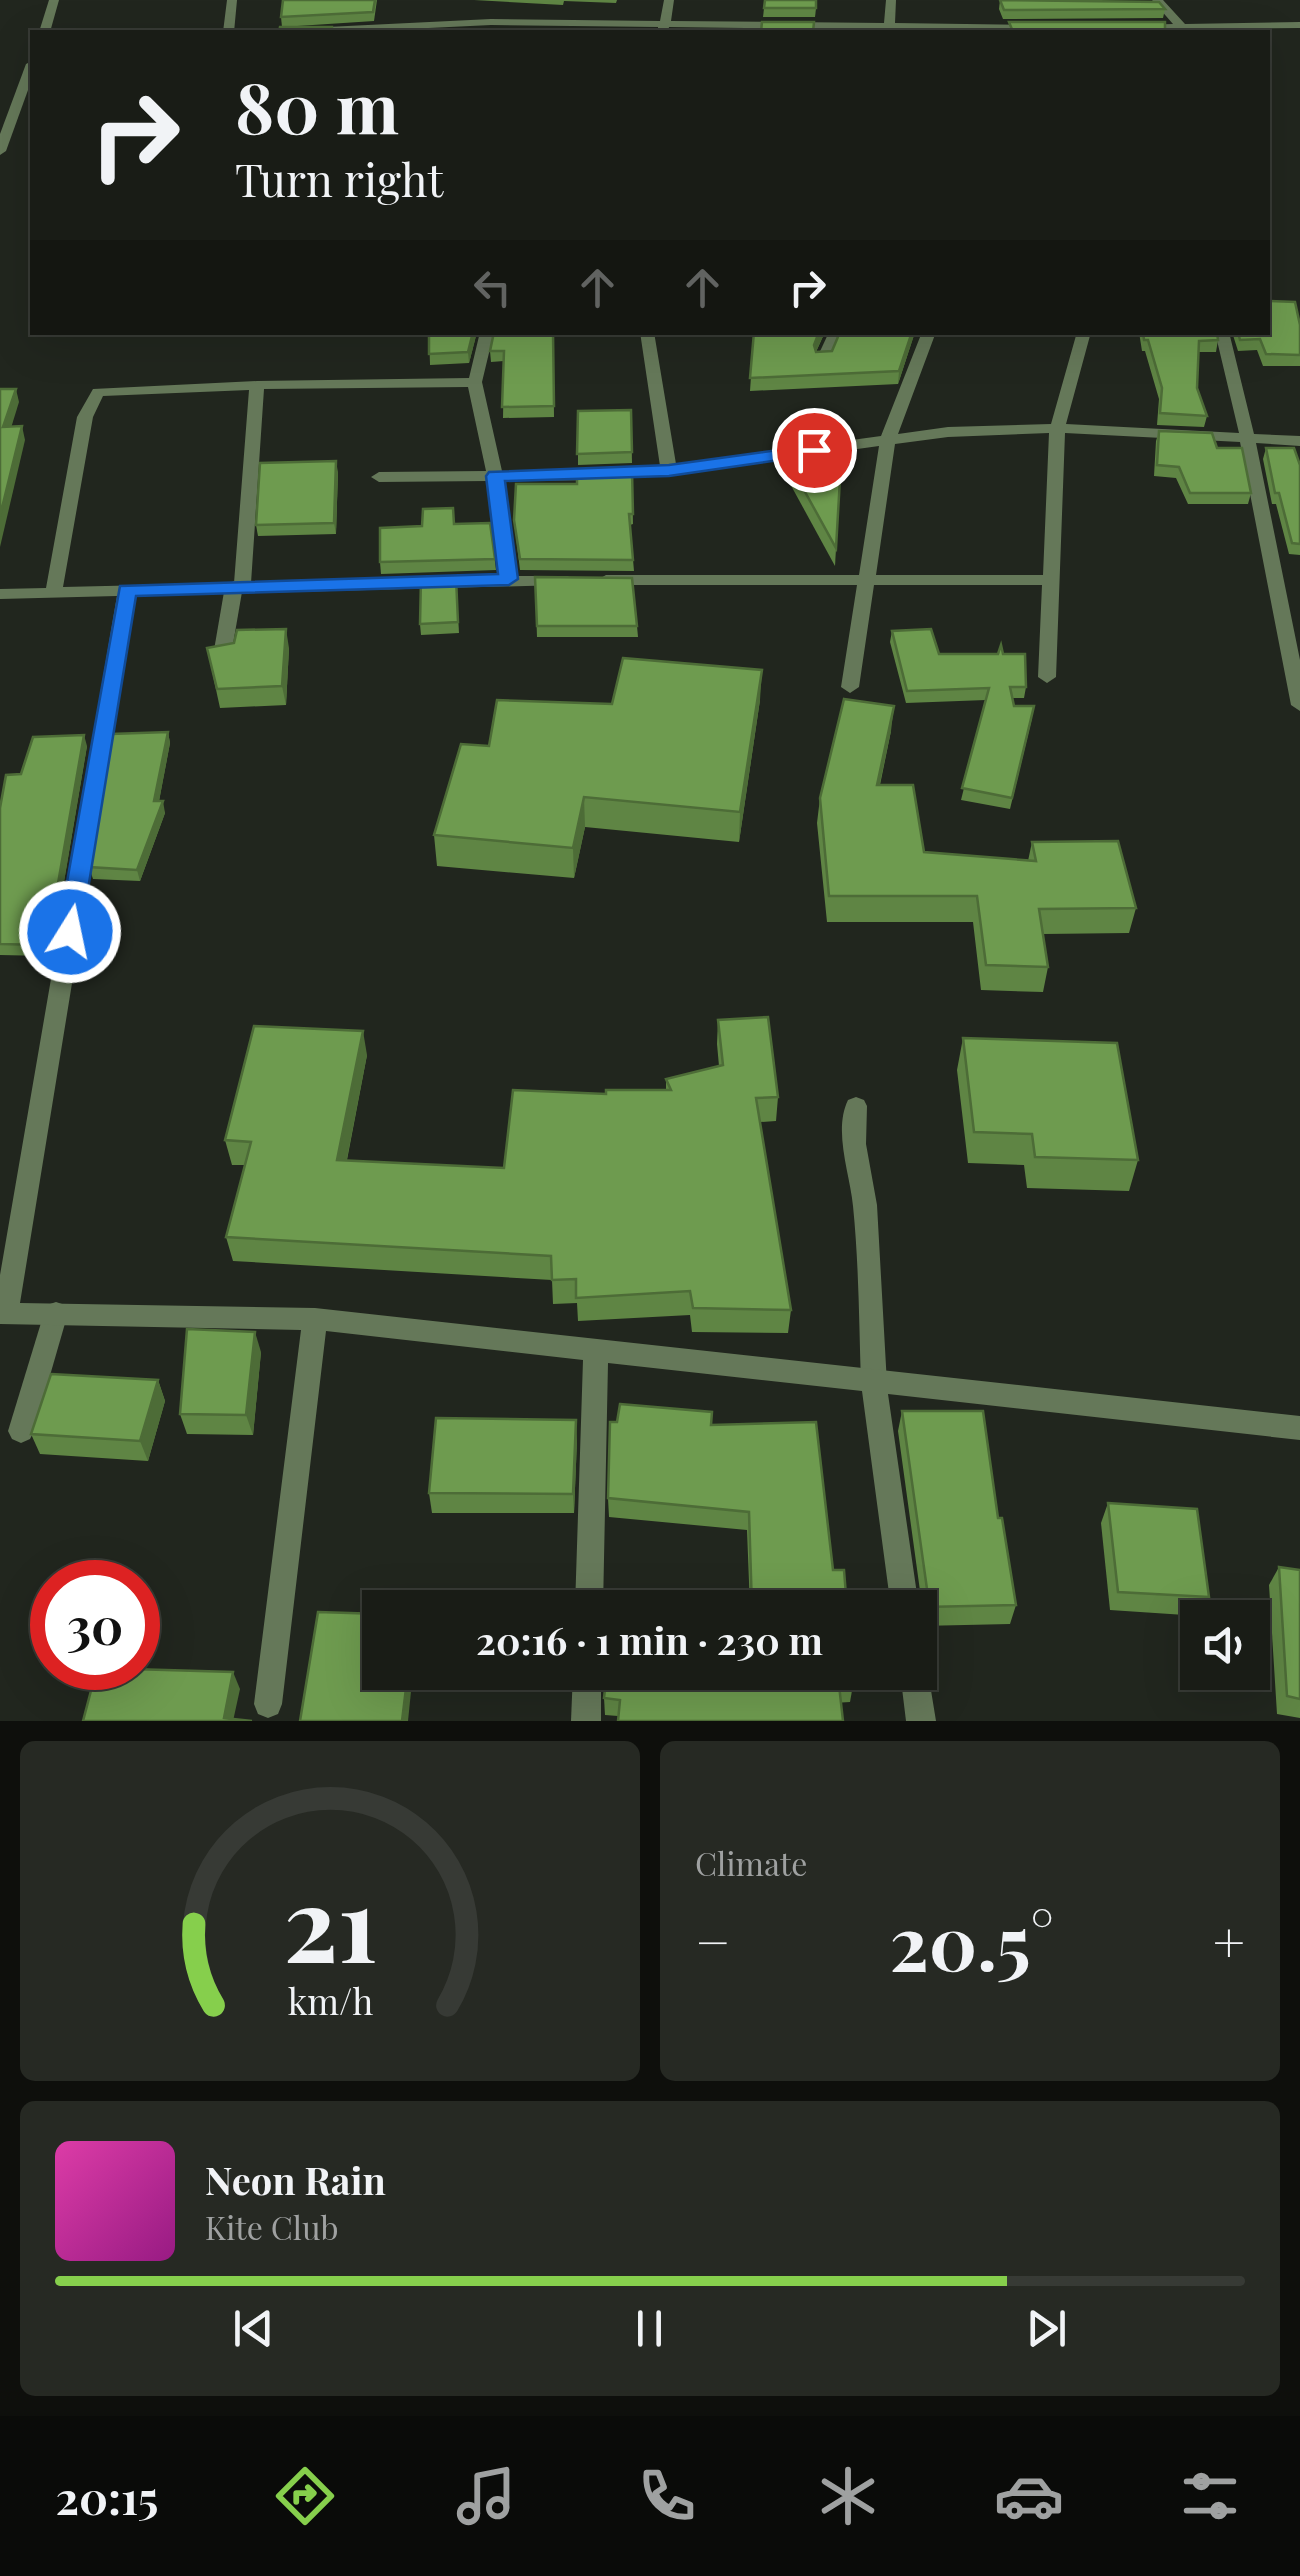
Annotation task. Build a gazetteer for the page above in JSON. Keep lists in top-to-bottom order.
{
  "page": {
    "turn": ["80 m", "Turn right"],
    "limit": "30",
    "trip": "20:16 · 1 min · 230 m",
    "tile": "Climate",
    "heat": ["−", "20.5°", "+"],
    "song": ["Neon Rain", "Kite Club"],
    "tabs": "20:15",
    "gauge": ["21", "km/h"]
  }
}
